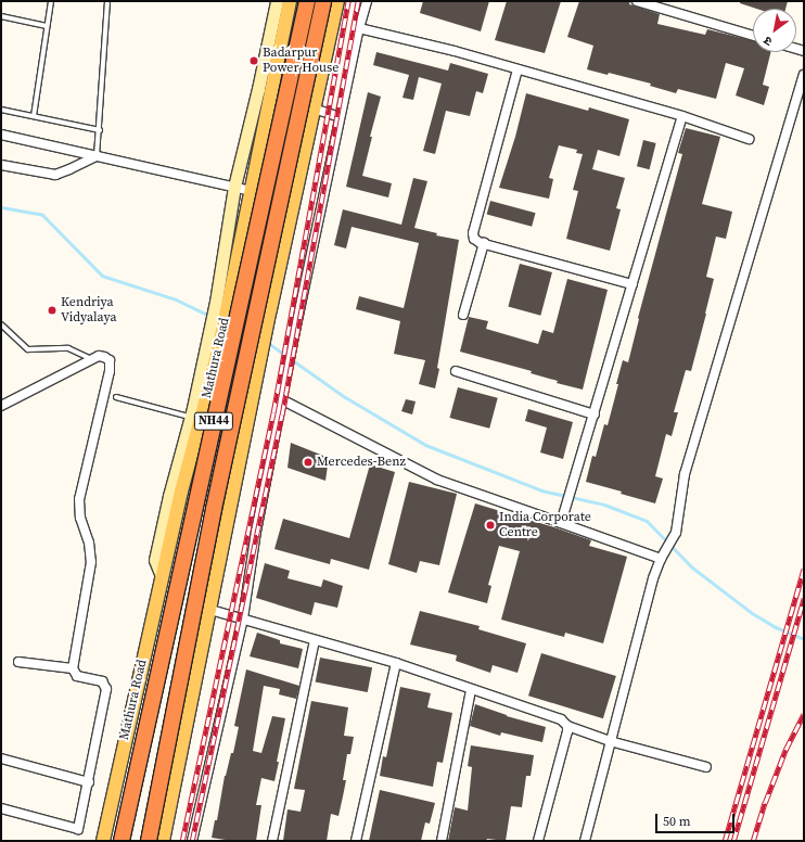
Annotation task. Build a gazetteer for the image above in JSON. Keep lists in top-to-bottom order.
{
  "streets": {
    "highway": ["Mathura Road", "NH44"]
  },
  "places": [
    "Badarpur Power House",
    "Kendriya Vidyalaya",
    "Mercedes-Benz",
    "India Corporate Centre"
  ],
  "scale_bar": "50 m",
  "north": "bottom left"
}
